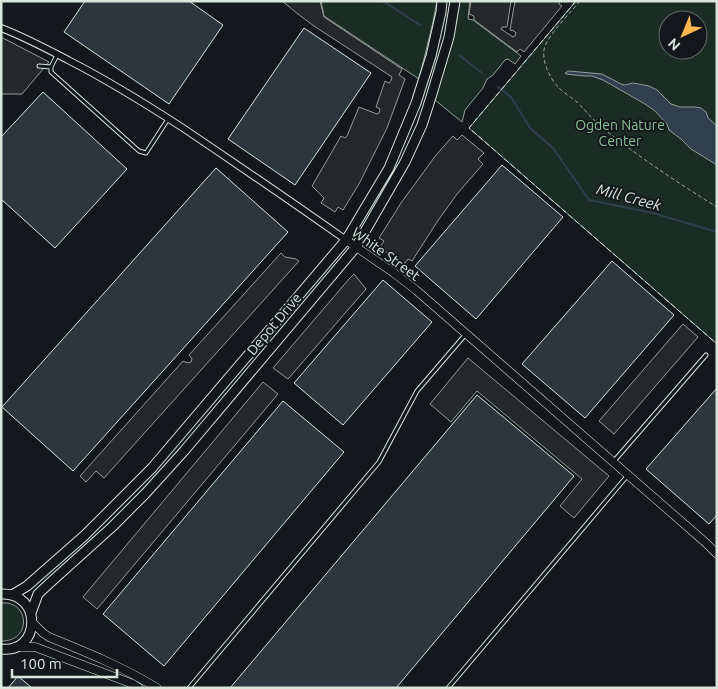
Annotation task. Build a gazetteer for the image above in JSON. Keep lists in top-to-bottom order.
{
  "streets": {
    "main road": ["Depot Drive"],
    "street": ["White Street"]
  },
  "crossings": [
    ["White Street", "Depot Drive"]
  ],
  "water": ["Mill Creek"],
  "parks": ["Ogden Nature Center"],
  "scale_bar": "100 m",
  "north": "bottom left"
}
